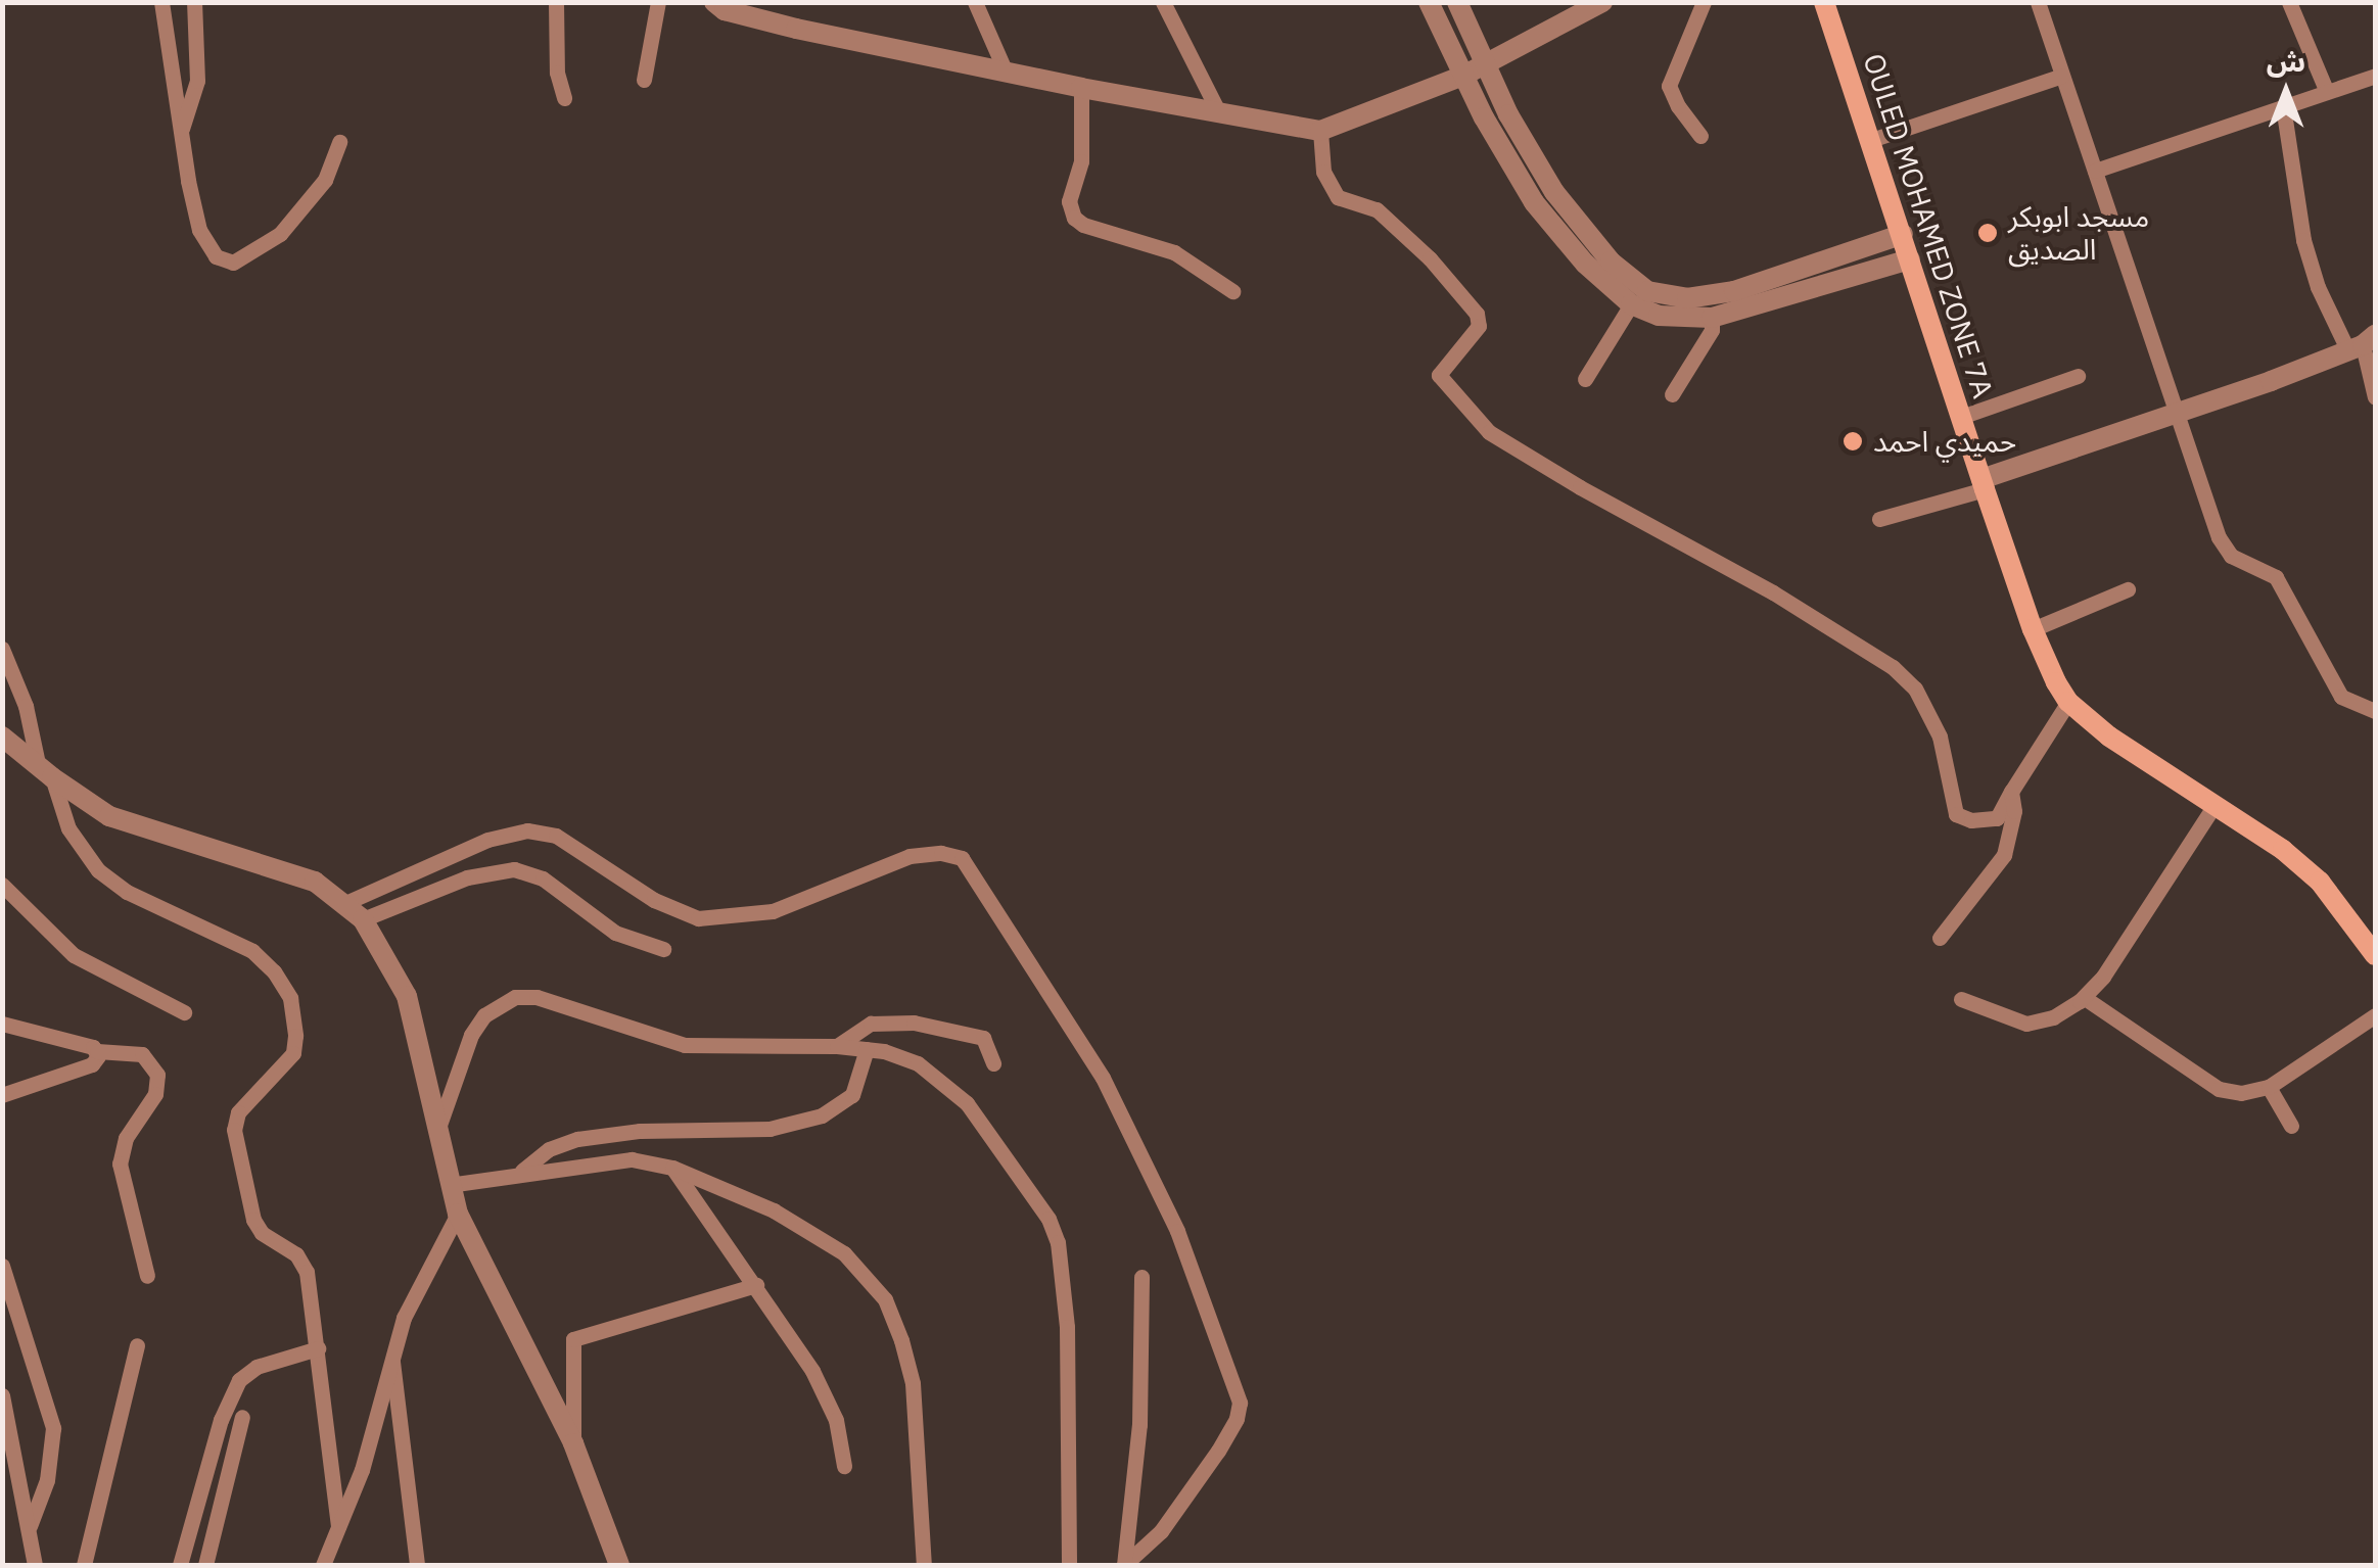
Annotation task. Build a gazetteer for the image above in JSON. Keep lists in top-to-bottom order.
{
  "streets": {
    "main road": ["OULED MOHAMED ZONE 7A"]
  },
  "places": ["مسجد ابوبكر الصديق", "حميدي احمد"],
  "north": "top"
}
